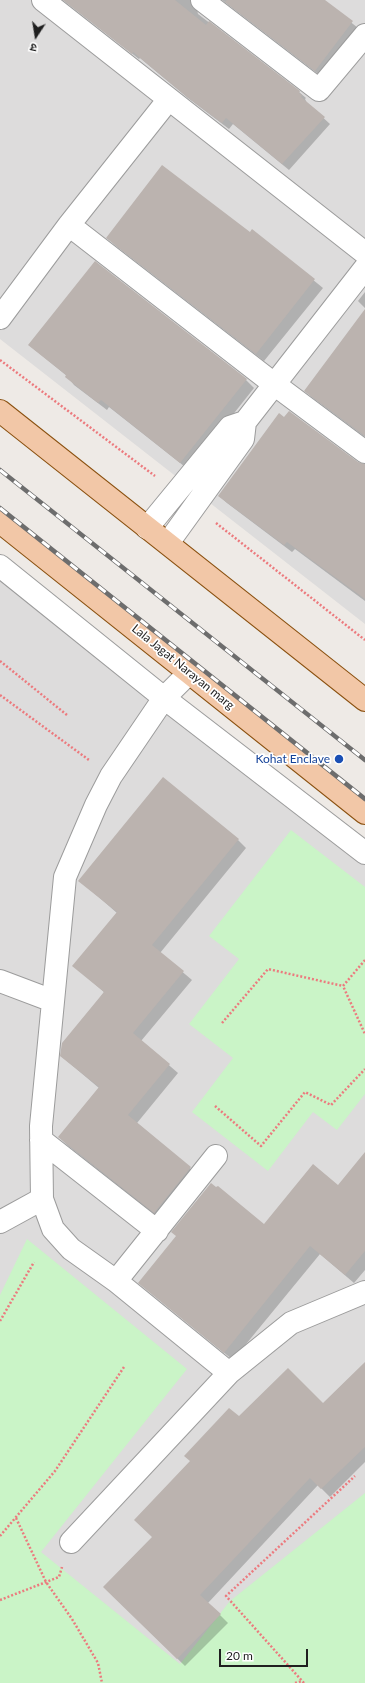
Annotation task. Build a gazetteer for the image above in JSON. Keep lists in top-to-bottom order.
{
  "streets": {
    "main road": ["Lala Jagat Narayan marg"]
  },
  "places": ["Kohat Enclave"],
  "scale_bar": "20 m",
  "north": "bottom"
}
